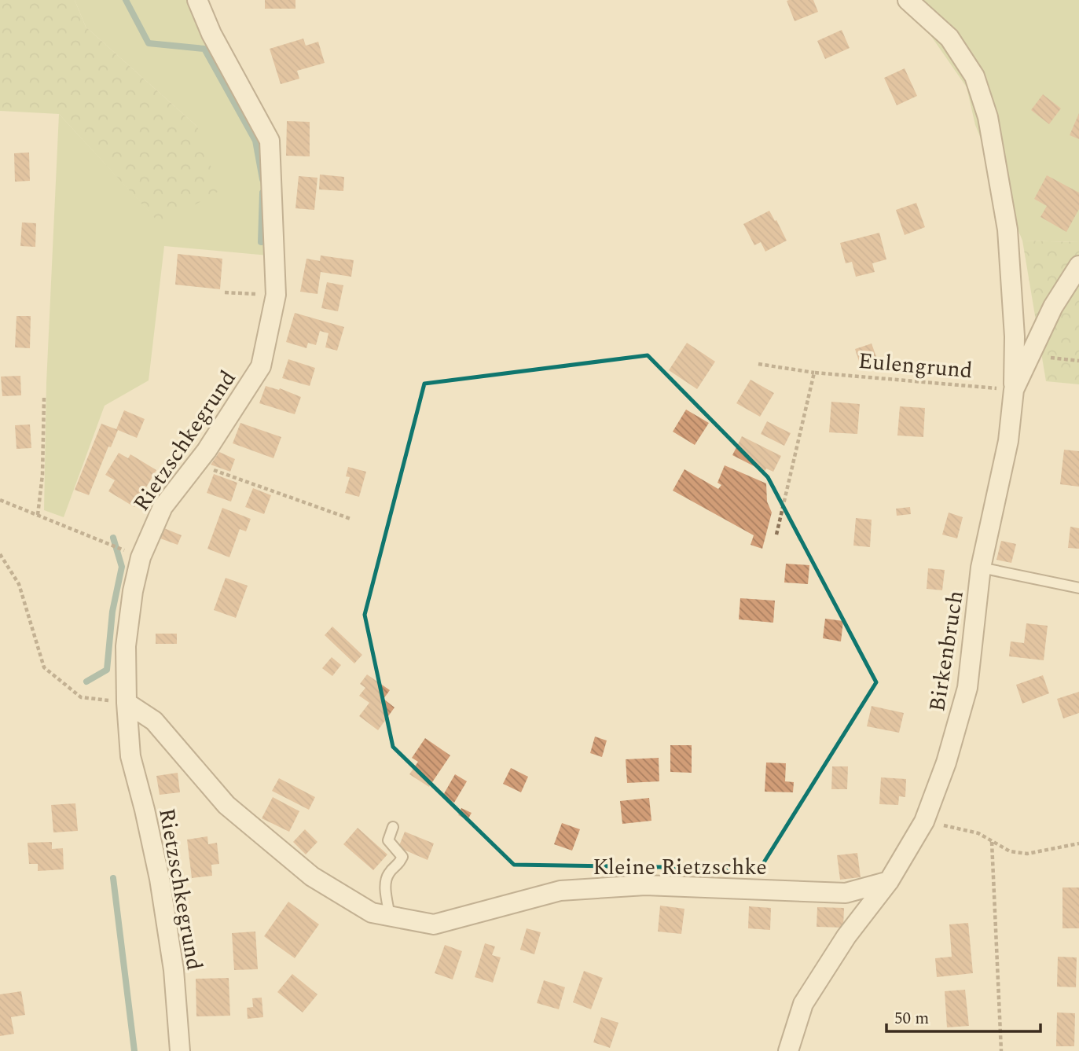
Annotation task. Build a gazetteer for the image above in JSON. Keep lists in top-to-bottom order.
{
  "streets": {
    "street": ["Rietzschkegrund", "Birkenbruch", "Kleine Rietzschke"],
    "path": ["Eulengrund"]
  },
  "crossings": [
    ["Eulengrund", "Birkenbruch"],
    ["Rietzschkegrund", "Kleine Rietzschke"],
    ["Birkenbruch", "Kleine Rietzschke"]
  ],
  "scale_bar": "50 m"
}
